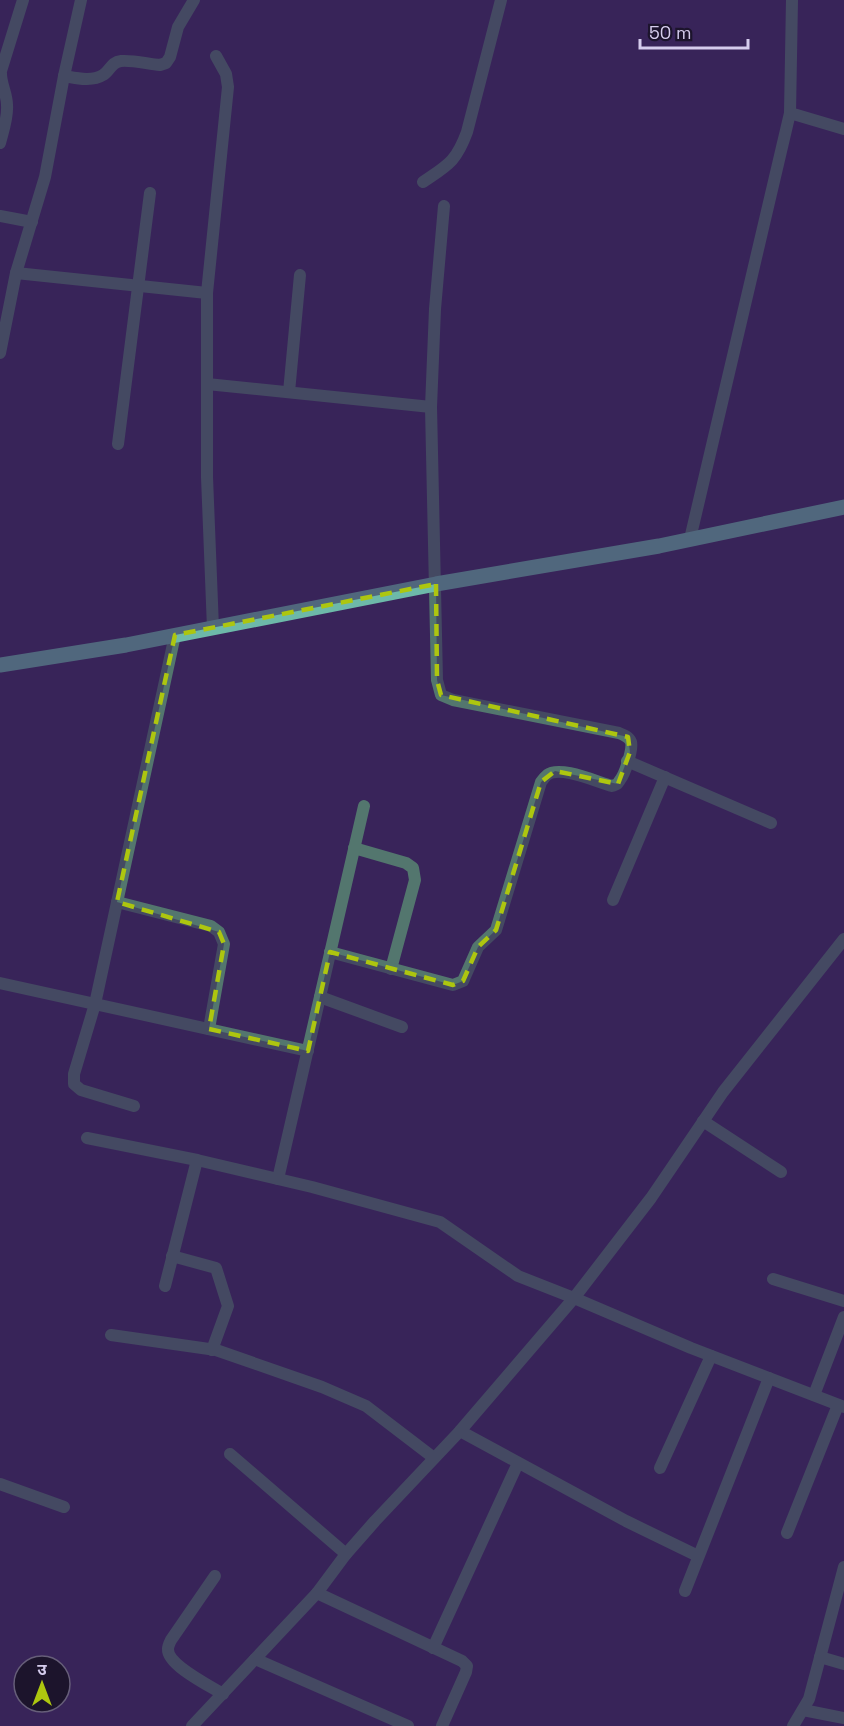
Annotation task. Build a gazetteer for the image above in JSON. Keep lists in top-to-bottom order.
{
  "scale_bar": "50 m",
  "north": "top"
}
